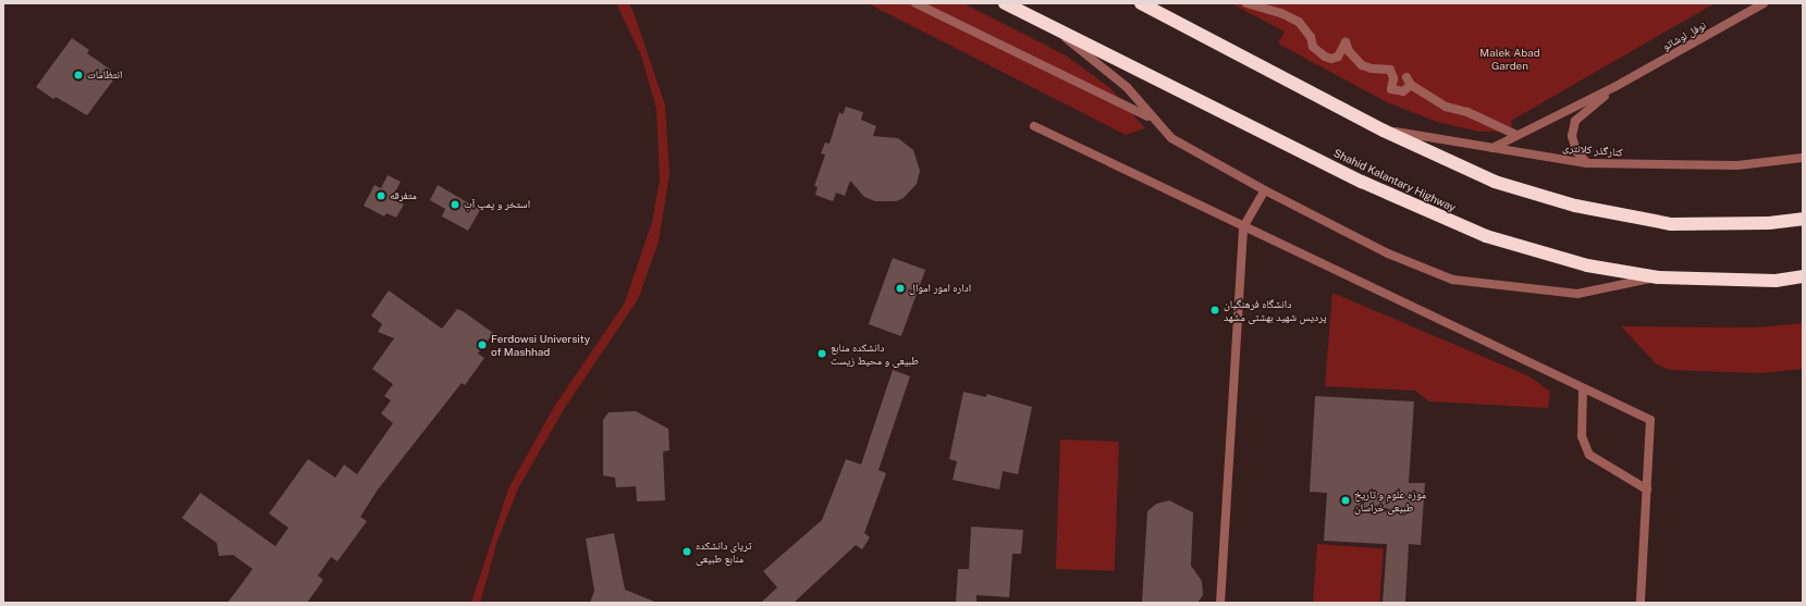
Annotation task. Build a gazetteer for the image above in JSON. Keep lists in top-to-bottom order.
{
  "streets": {
    "highway": ["Shahid Kalantary Highway"],
    "street": ["نوفل لوشاتو", "کنارگذر کلانتری"]
  },
  "crossings": [
    ["نوفل لوشاتو", "کنارگذر کلانتری"]
  ],
  "parks": ["Malek Abad Garden"],
  "places": [
    "انتظامات",
    "متفرقه",
    "استخر و پمپ آب",
    "اداره امور اموال",
    "دانشگاه فرهنگیان پردیس شهید بهشتی مشهد",
    "Ferdowsi University of Mashhad",
    "دانشکده منابع طبیعی و محیط زیست",
    "موزه علوم و تاریخ طبیعی خراسان",
    "تریای دانشکده منابع طبیعی"
  ]
}
